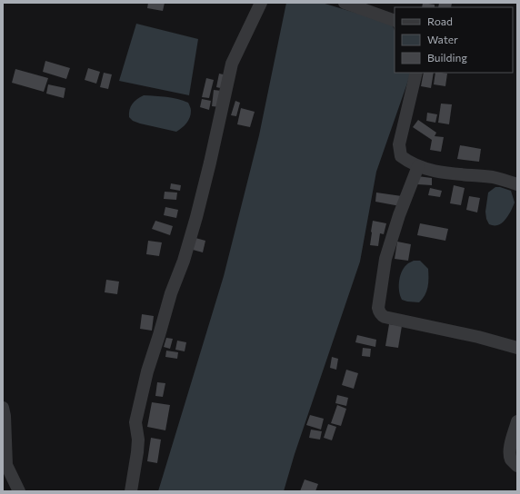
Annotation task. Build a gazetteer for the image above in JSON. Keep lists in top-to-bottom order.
{
  "legend": ["Road", "Water", "Building"]
}
